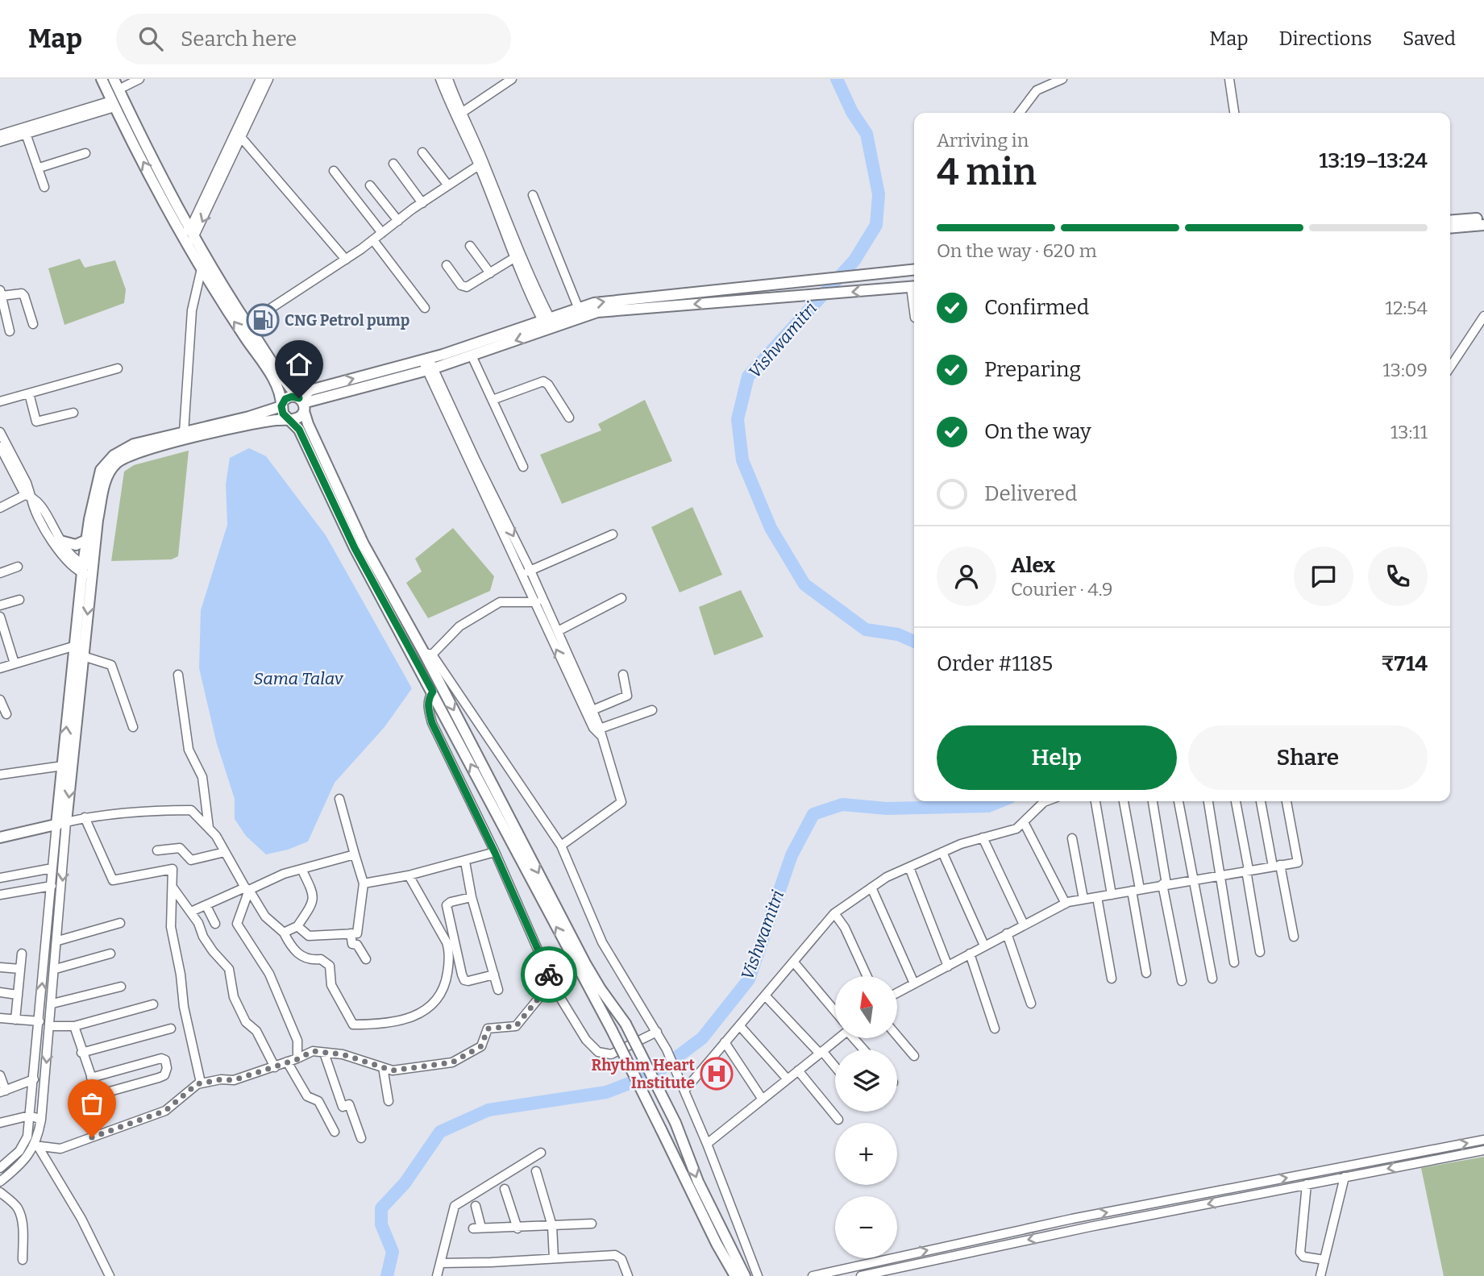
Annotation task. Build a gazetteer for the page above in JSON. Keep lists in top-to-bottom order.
{
  "water": ["Vishwamitri", "Sama Talav"],
  "places": {
    "fuel station": ["CNG Petrol pump"],
    "hospital": ["Rhythm Heart Institute"]
  },
  "north": "top",
  "page": {
    "header": "Map",
    "search": "Search here",
    "nav": ["Map", "Directions", "Saved"],
    "heading": ["4 min", "Arriving in", "13:19–13:24"],
    "panel": [
      "Alex",
      "Courier · 4.9",
      "Order #1185",
      "₹714"
    ],
    "bar": "On the way · 620 m",
    "list": [
      ["Confirmed", "12:54"],
      ["Preparing", "13:09"],
      ["On the way", "13:11"],
      "Delivered"
    ],
    "buttons": ["Help", "Share"],
    "map_buttons": ["+", "−"]
  }
}
